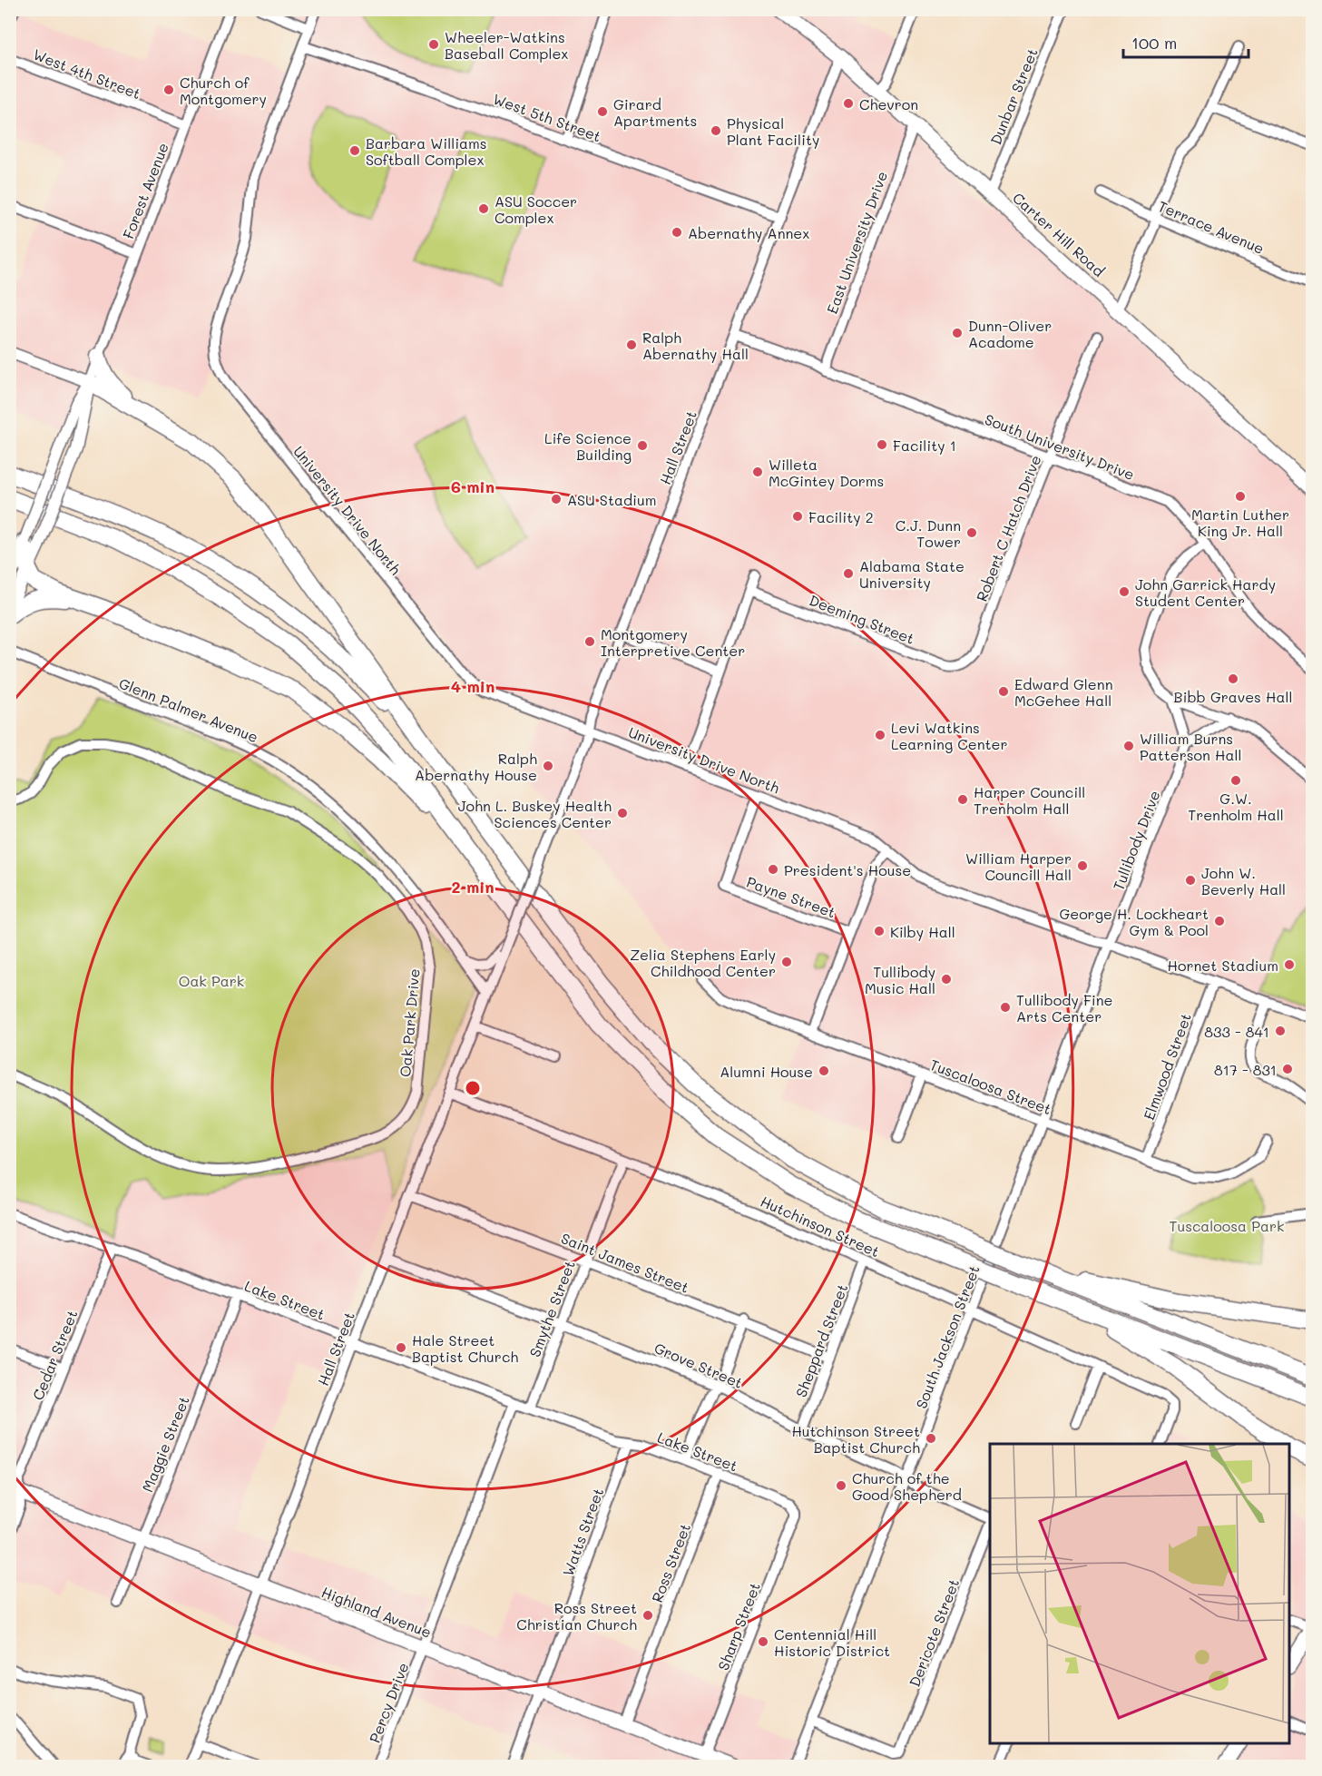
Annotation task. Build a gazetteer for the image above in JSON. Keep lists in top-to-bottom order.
{
  "streets": {
    "main road": ["Carter Hill Road", "Highland Avenue"],
    "street": [
      "West 4th Street",
      "Dunbar Street",
      "West 5th Street",
      "Forest Avenue",
      "Terrace Avenue",
      "East University Drive",
      "South University Drive",
      "Hall Street",
      "University Drive North",
      "Robert C Hatch Drive",
      "Deeming Street",
      "Glenn Palmer Avenue",
      "Tullibody Drive",
      "Payne Street",
      "Oak Park Drive",
      "Elmwood Street",
      "Tuscaloosa Street",
      "Hutchinson Street",
      "Saint James Street",
      "Lake Street",
      "Smythe Street",
      "South Jackson Street",
      "Sheppard Street",
      "Cedar Street",
      "Grove Street",
      "Maggie Street",
      "Watts Street",
      "Ross Street",
      "Sharp Street",
      "Dericote Street",
      "Percy Drive"
    ]
  },
  "crossings": [
    ["West 4th Street", "Forest Avenue"],
    ["Dunbar Street", "Carter Hill Road"],
    ["West 5th Street", "Hall Street"],
    ["West 5th Street", "University Drive North"],
    ["Carter Hill Road", "East University Drive"],
    ["Carter Hill Road", "Hall Street"],
    ["East University Drive", "South University Drive"],
    ["South University Drive", "Hall Street"],
    ["South University Drive", "Robert C Hatch Drive"],
    ["Hall Street", "University Drive North"],
    ["Hall Street", "Glenn Palmer Avenue"],
    ["Hall Street", "Hutchinson Street"],
    ["Hall Street", "Saint James Street"],
    ["Hall Street", "Lake Street"],
    ["Hall Street", "Grove Street"],
    ["Hall Street", "Highland Avenue"],
    ["University Drive North", "Tullibody Drive"],
    ["University Drive North", "Payne Street"],
    ["University Drive North", "Elmwood Street"],
    ["University Drive North", "South Jackson Street"],
    ["Robert C Hatch Drive", "Deeming Street"],
    ["Tullibody Drive", "South Jackson Street"],
    ["Elmwood Street", "Tuscaloosa Street"],
    ["Tuscaloosa Street", "South Jackson Street"],
    ["Hutchinson Street", "Smythe Street"],
    ["Hutchinson Street", "South Jackson Street"],
    ["Hutchinson Street", "Sheppard Street"],
    ["Saint James Street", "Smythe Street"],
    ["Saint James Street", "Sheppard Street"],
    ["Lake Street", "Smythe Street"],
    ["Lake Street", "Cedar Street"],
    ["Lake Street", "Maggie Street"],
    ["Lake Street", "Watts Street"],
    ["Lake Street", "Ross Street"],
    ["Lake Street", "Sharp Street"],
    ["Smythe Street", "Grove Street"],
    ["South Jackson Street", "Grove Street"],
    ["South Jackson Street", "Dericote Street"],
    ["Sheppard Street", "Grove Street"],
    ["Cedar Street", "Highland Avenue"],
    ["Maggie Street", "Highland Avenue"],
    ["Watts Street", "Highland Avenue"],
    ["Ross Street", "Highland Avenue"],
    ["Highland Avenue", "Sharp Street"],
    ["Highland Avenue", "Percy Drive"]
  ],
  "parks": ["Oak Park", "Tuscaloosa Park"],
  "places": [
    "Wheeler-Watkins Baseball Complex",
    "Church of Montgomery",
    "Chevron",
    "Girard Apartments",
    "Physical Plant Facility",
    "Barbara Williams Softball Complex",
    "ASU Soccer Complex",
    "Abernathy Annex",
    "Dunn-Oliver Acadome",
    "Ralph Abernathy Hall",
    "Facility 1",
    "Life Science Building",
    "Willeta McGintey Dorms",
    "Martin Luther King Jr. Hall",
    "ASU Stadium",
    "Facility 2",
    "C.J. Dunn Tower",
    "Alabama State University",
    "John Garrick Hardy Student Center",
    "Montgomery Interpretive Center",
    "Bibb Graves Hall",
    "Edward Glenn McGehee Hall",
    "Levi Watkins Learning Center",
    "William Burns Patterson Hall",
    "Ralph Abernathy House",
    "G.W. Trenholm Hall",
    "Harper Councill Trenholm Hall",
    "John L. Buskey Health Sciences Center",
    "William Harper Councill Hall",
    "President's House",
    "John W. Beverly Hall",
    "George H. Lockheart Gym & Pool",
    "Kilby Hall",
    "Zelia Stephens Early Childhood Center",
    "Hornet Stadium",
    "Tullibody Music Hall",
    "Tullibody Fine Arts Center",
    "833 - 841",
    "817 - 831",
    "Alumni House",
    "Hale Street Baptist Church",
    "Hutchinson Street Baptist Church",
    "Church of the Good Shepherd",
    "Ross Street Christian Church",
    "Centennial Hill Historic District"
  ],
  "scale_bar": "100 m",
  "rings": ["6 min", "4 min", "2 min"]
}
